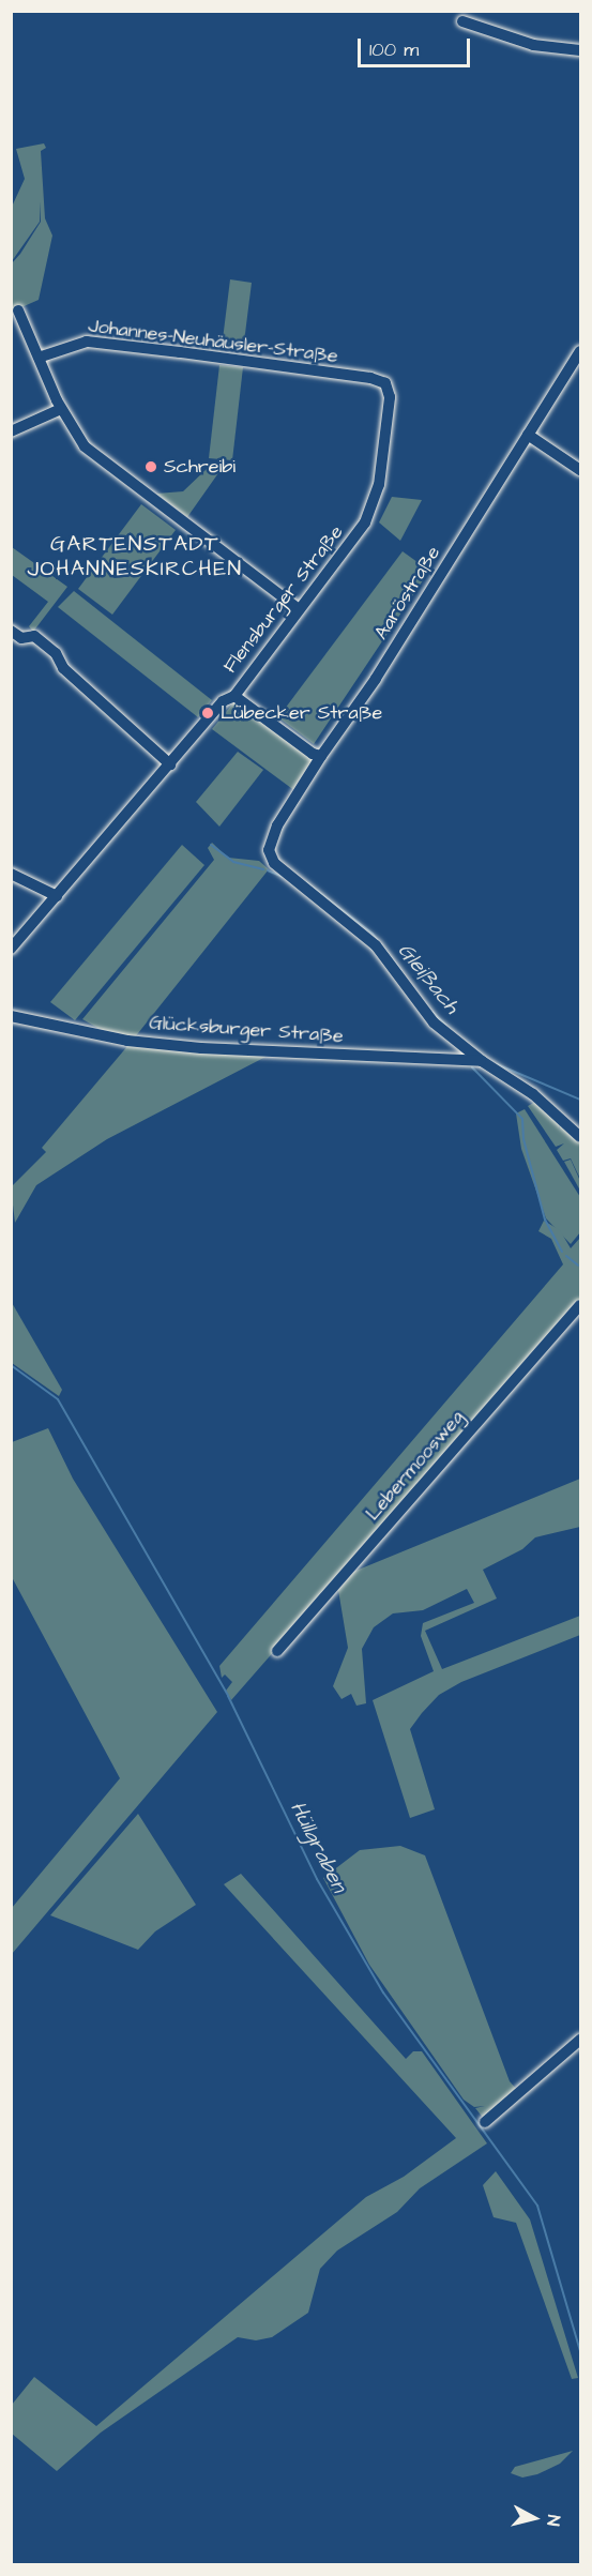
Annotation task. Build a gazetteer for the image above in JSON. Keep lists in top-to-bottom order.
{
  "streets": {
    "street": [
      "Johannes-Neuhäusler-Straße",
      "Aaröstraße",
      "Flensburger Straße",
      "Glücksburger Straße",
      "Lebermoosweg"
    ]
  },
  "crossings": [
    ["Johannes-Neuhäusler-Straße", "Flensburger Straße"],
    ["Aaröstraße", "Glücksburger Straße"]
  ],
  "districts": ["GARTENSTADT JOHANNESKIRCHEN"],
  "water": ["Gleißach", "Hüllgraben"],
  "places": ["Schreibi", "Lübecker Straße"],
  "scale_bar": "100 m",
  "north": "right"
}
